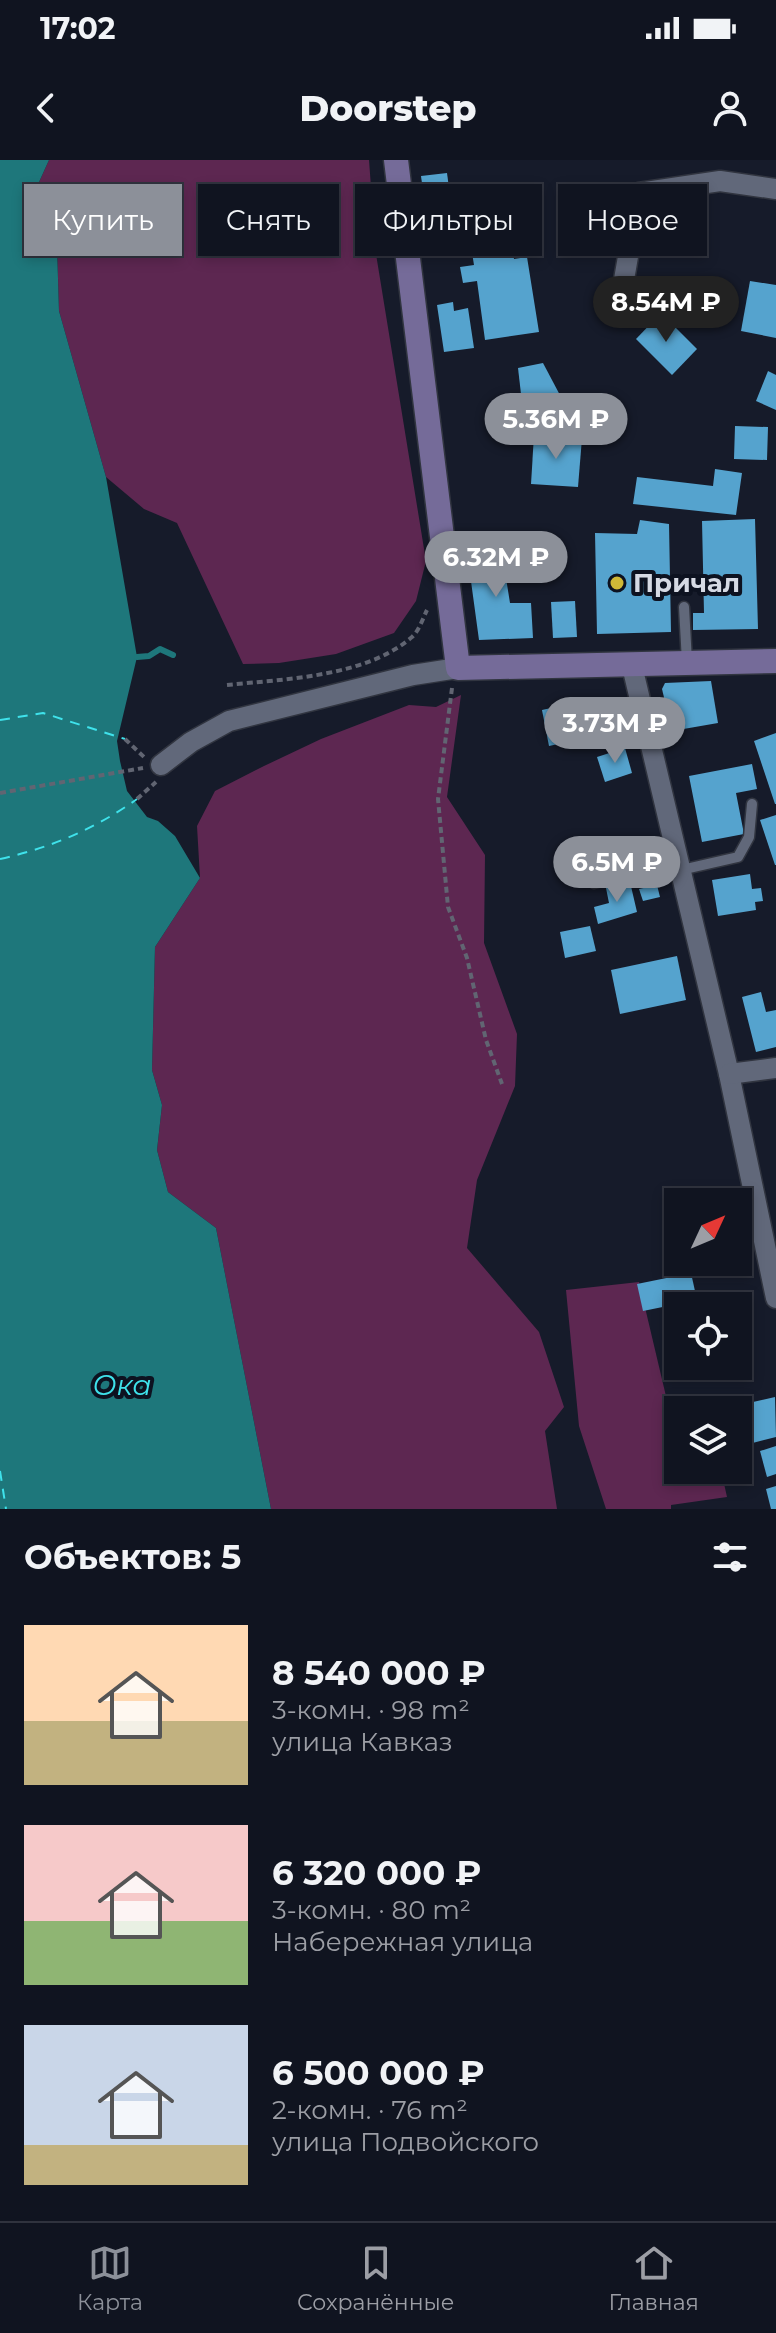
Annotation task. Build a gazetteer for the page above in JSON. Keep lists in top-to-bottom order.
{
  "water": ["Ока"],
  "places": ["Причал"],
  "north": "top right",
  "page": {
    "status": "17:02",
    "header": "Doorstep",
    "chip": [
      "Купить",
      "Снять",
      "Фильтры",
      "Новое"
    ],
    "price": [
      "8.54M ₽",
      "5.36M ₽",
      "6.32M ₽",
      "3.73M ₽",
      "6.5M ₽"
    ],
    "heading": "Объектов: 5",
    "list": [
      {
        "name": "8 540 000 ₽",
        "note": "3-комн. · 98 m² · улица Кавказ"
      },
      {
        "name": "6 320 000 ₽",
        "note": "3-комн. · 80 m² · Набережная улица"
      },
      {
        "name": "6 500 000 ₽",
        "note": "2-комн. · 76 m² · улица Подвойского"
      }
    ],
    "tabs": ["Карта", "Сохранённые", "Главная"]
  }
}
